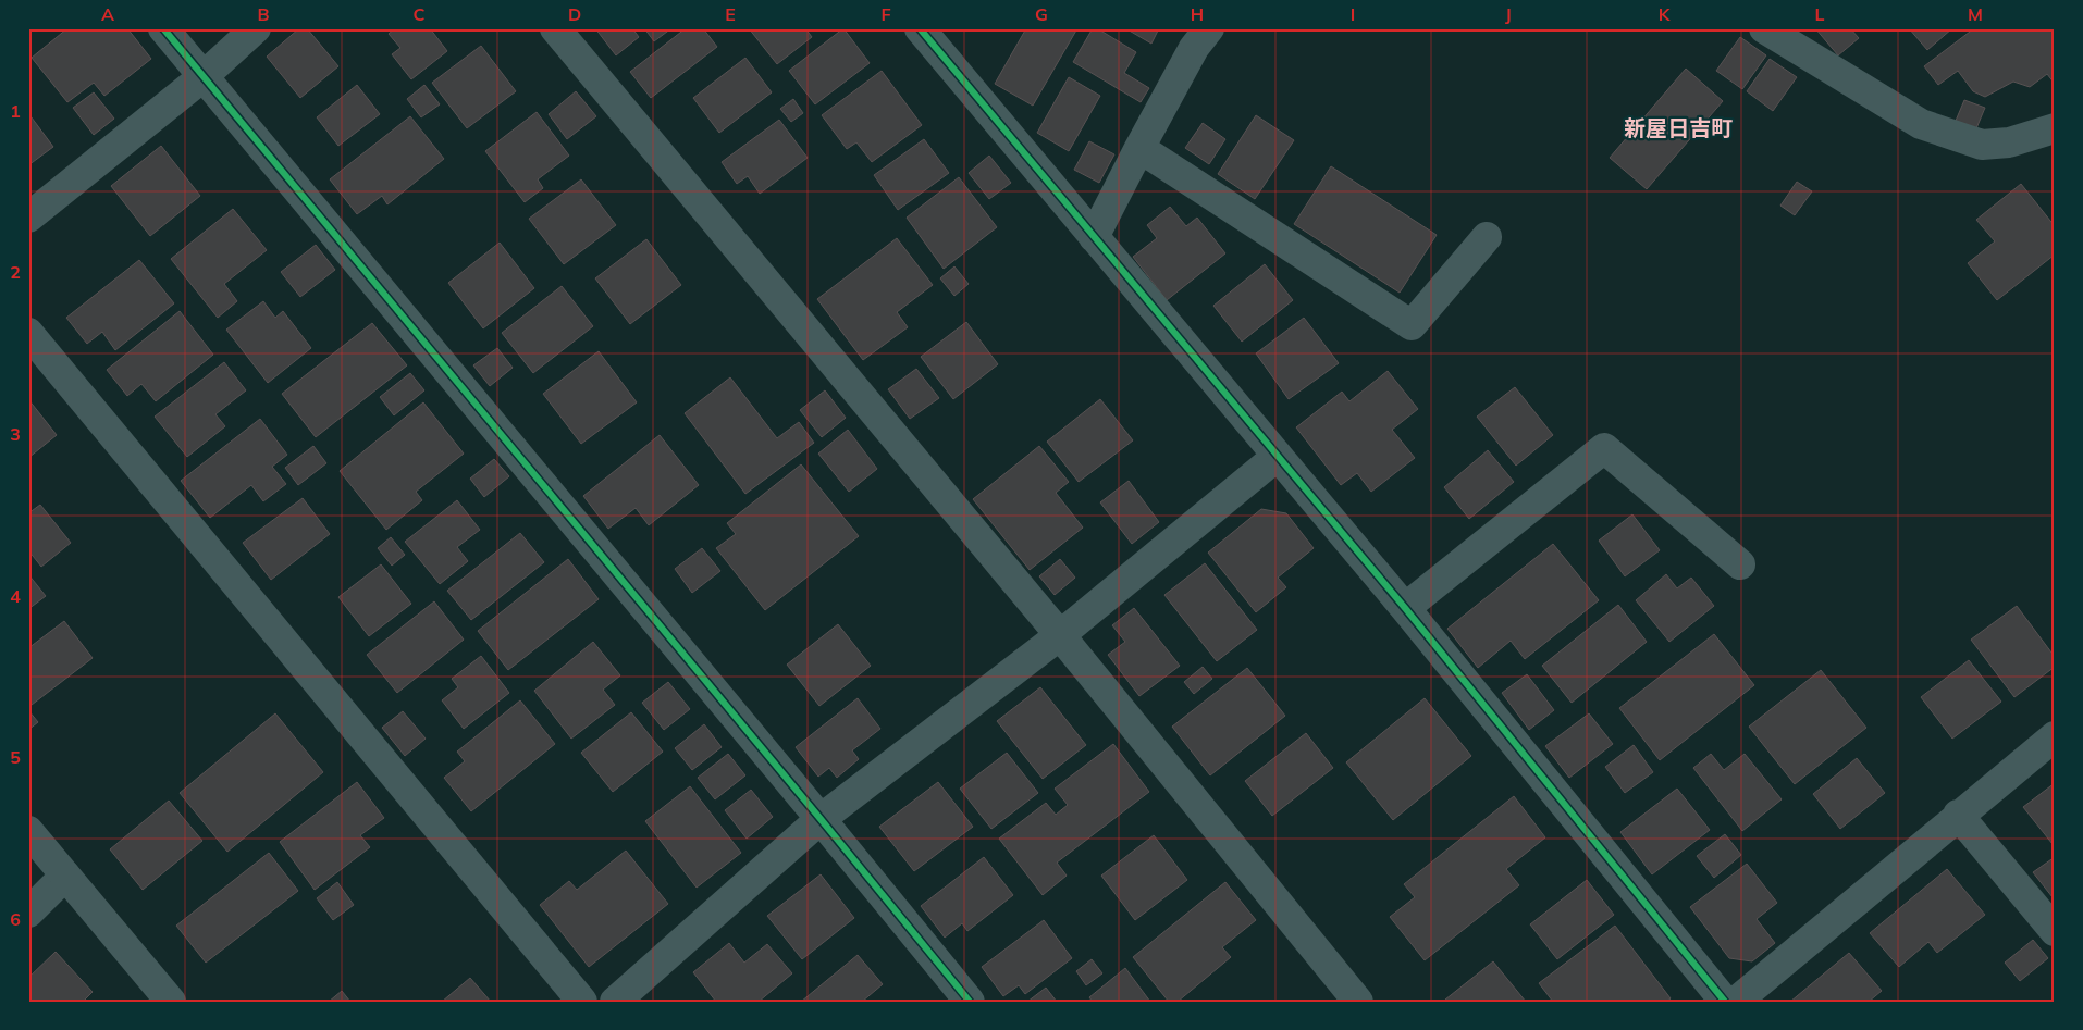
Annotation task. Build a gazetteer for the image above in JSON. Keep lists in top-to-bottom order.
{
  "districts": ["新屋日吉町"],
  "grid": {
    "columns": [
      "A",
      "B",
      "C",
      "D",
      "E",
      "F",
      "G",
      "H",
      "I",
      "J",
      "K",
      "L",
      "M"
    ],
    "rows": [
      "1",
      "2",
      "3",
      "4",
      "5",
      "6"
    ]
  }
}
